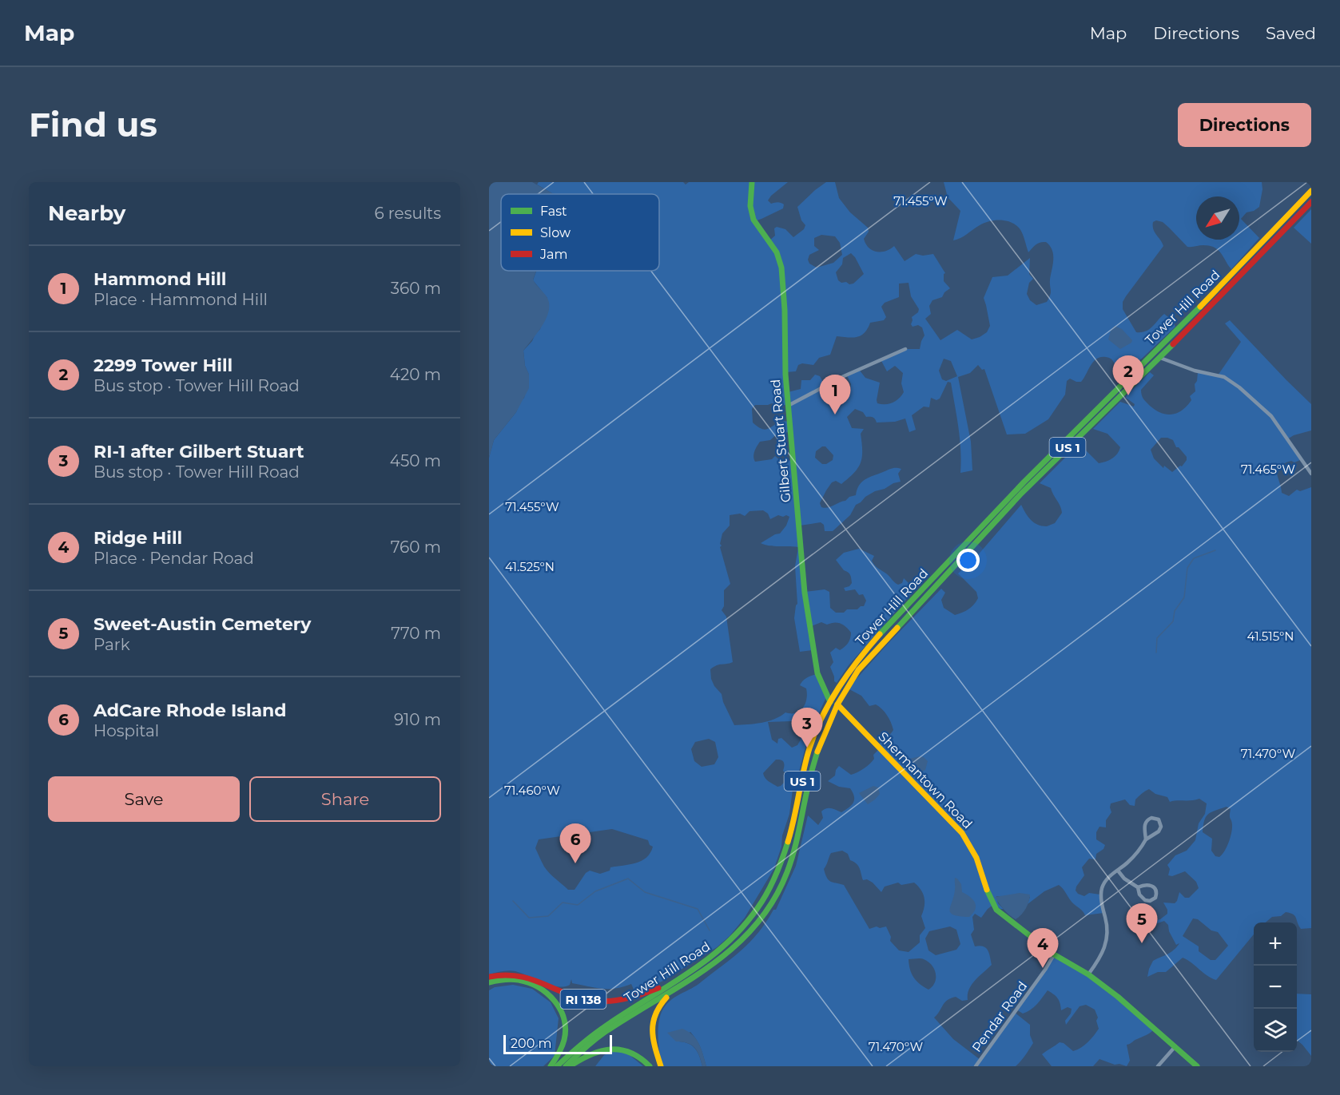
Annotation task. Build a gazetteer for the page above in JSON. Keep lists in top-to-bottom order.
{
  "streets": {
    "main road": [
      "Tower Hill Road",
      "Gilbert Stuart Road",
      "US 1",
      "Shermantown Road",
      "RI 138"
    ],
    "street": ["Pendar Road"]
  },
  "crossings": [
    ["Tower Hill Road", "Gilbert Stuart Road"],
    ["Tower Hill Road", "Shermantown Road"],
    ["Tower Hill Road", "RI 138"],
    ["Shermantown Road", "Pendar Road"]
  ],
  "legend": ["Fast", "Slow", "Jam"],
  "scale_bar": "200 m",
  "north": "bottom left",
  "page": {
    "header": "Map",
    "nav": ["Map", "Directions", "Saved"],
    "buttons": [
      "Directions",
      ["Save", "Share"]
    ],
    "title": "Find us",
    "heading": ["Nearby", "6 results"],
    "list": [
      {
        "mark": "1",
        "name": "Hammond Hill",
        "note": "Place · Hammond Hill",
        "value": "360 m"
      },
      {
        "mark": "2",
        "name": "2299 Tower Hill",
        "note": "Bus stop · Tower Hill Road",
        "value": "420 m"
      },
      {
        "mark": "3",
        "name": "RI-1 after Gilbert Stuart",
        "note": "Bus stop · Tower Hill Road",
        "value": "450 m"
      },
      {
        "mark": "4",
        "name": "Ridge Hill",
        "note": "Place · Pendar Road",
        "value": "760 m"
      },
      {
        "mark": "5",
        "name": "Sweet-Austin Cemetery",
        "note": "Park",
        "value": "770 m"
      },
      {
        "mark": "6",
        "name": "AdCare Rhode Island",
        "note": "Hospital",
        "value": "910 m"
      }
    ],
    "pins": [
      "2",
      "1",
      "3",
      "6",
      "5",
      "4"
    ],
    "map_buttons": ["+", "−"],
    "scale": "200 m"
  },
  "coordinates": [
    "71.455°W",
    "71.465°W",
    "41.525°N",
    "41.515°N",
    "71.470°W",
    "71.460°W"
  ]
}
